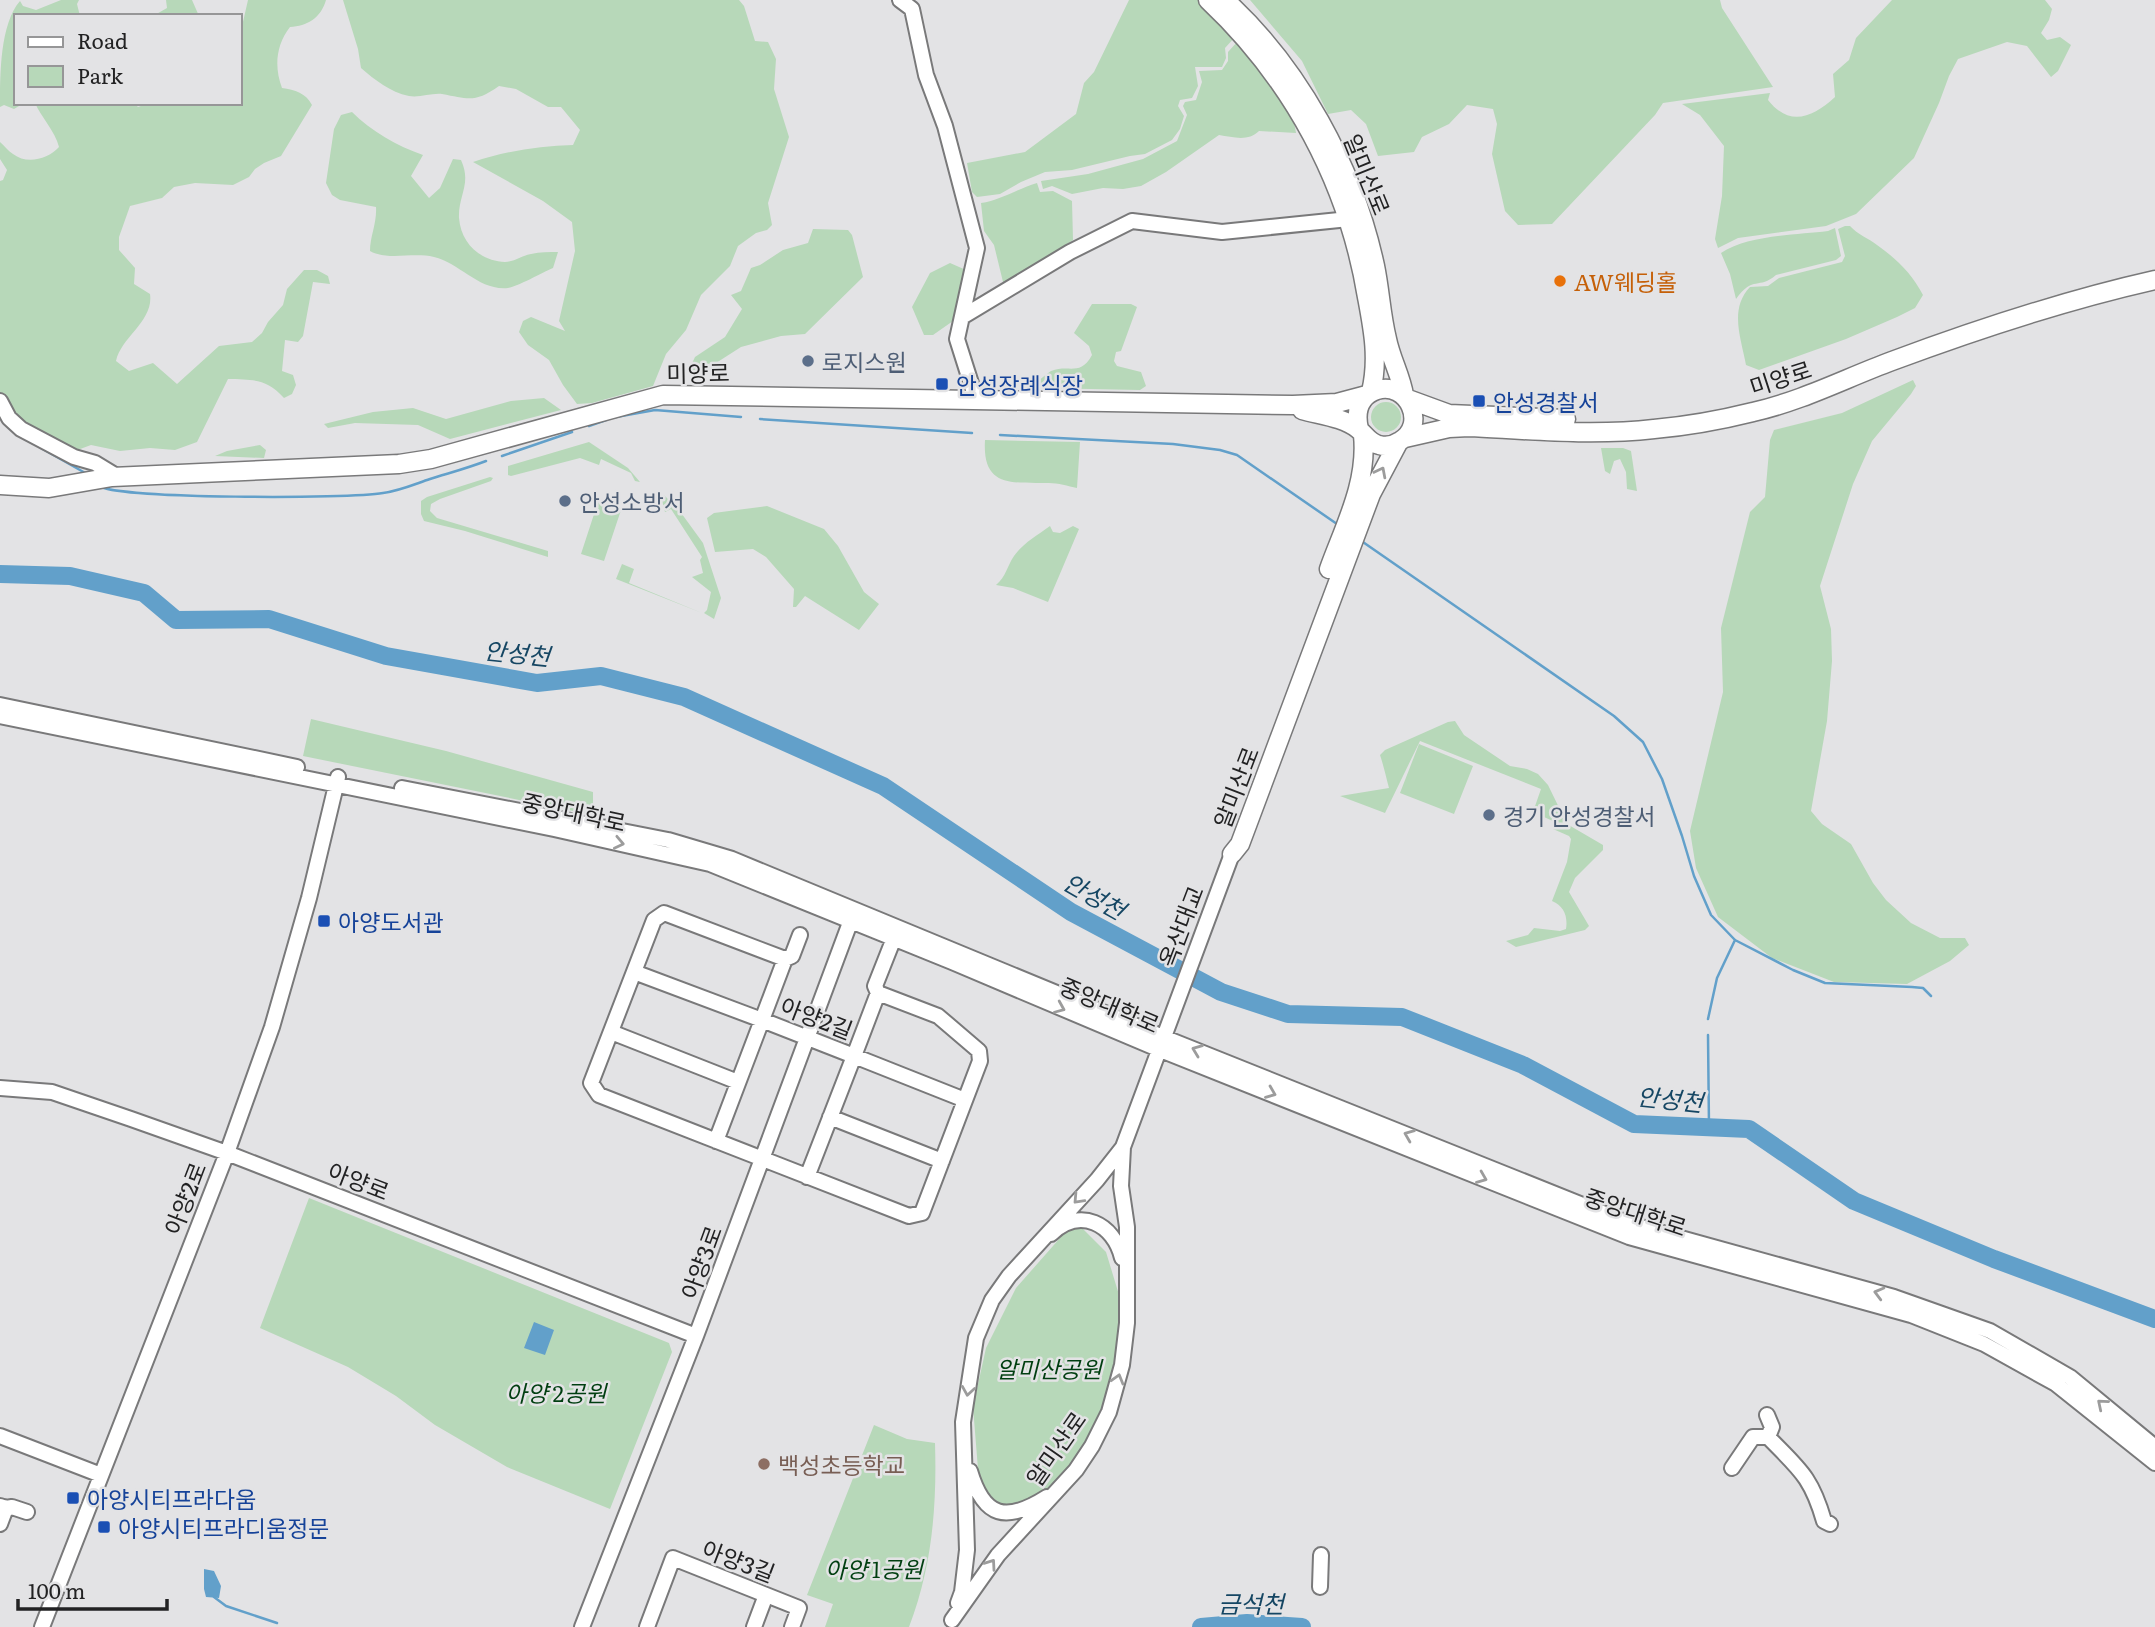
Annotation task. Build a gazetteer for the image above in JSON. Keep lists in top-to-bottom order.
{
  "streets": {
    "main road": ["알미산로", "미양로"],
    "street": [
      "중앙대학로",
      "옥산대교",
      "아양2길",
      "아양로",
      "아양2로",
      "아양3로",
      "아양3길"
    ]
  },
  "crossings": [
    ["알미산로", "미양로"],
    ["알미산로", "중앙대학로"],
    ["알미산로", "옥산대교"],
    ["중앙대학로", "아양2로"],
    ["중앙대학로", "아양3로"],
    ["아양2길", "아양3로"],
    ["아양로", "아양2로"],
    ["아양로", "아양3로"]
  ],
  "water": ["안성천", "금석천"],
  "parks": ["알미산공원", "아양 2공원", "아양 1공원"],
  "places": {
    "other": [
      "AW웨딩홀",
      "로지스원",
      "안성소방서",
      "경기 안성경찰서",
      "백성초등학교"
    ],
    "transit": [
      "안성장례식장",
      "안성경찰서",
      "아양도서관",
      "아양시티프라다움",
      "아양시티프라디움정문"
    ]
  },
  "legend": ["Road", "Park"],
  "scale_bar": "100 m"
}
